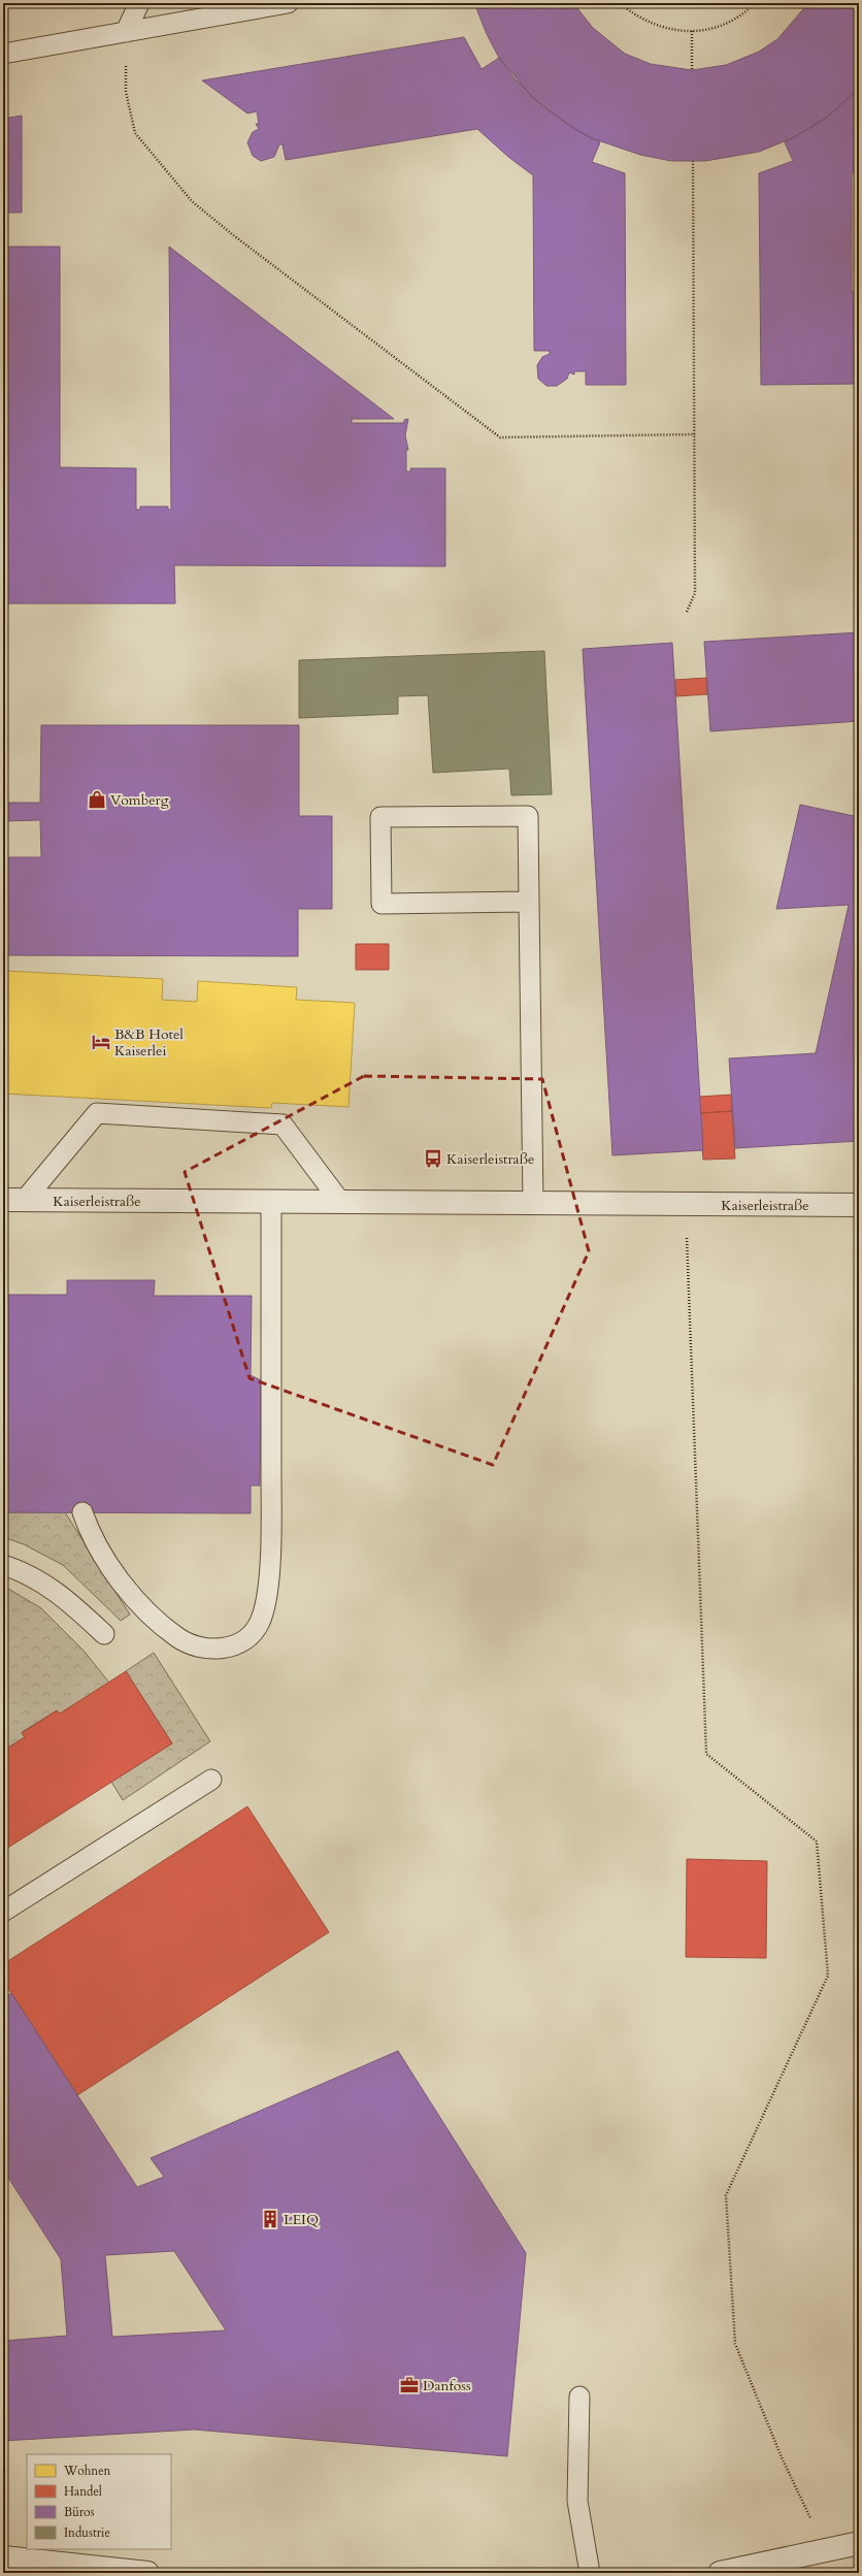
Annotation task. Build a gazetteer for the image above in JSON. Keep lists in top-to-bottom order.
{
  "streets": {
    "street": ["Kaiserleistraße"]
  },
  "places": {
    "shop": ["Vomberg"],
    "hotel": ["B&B Hotel Kaiserlei"],
    "bus stop": ["Kaiserleistraße"],
    "building": ["LEIQ"],
    "office": ["Danfoss"]
  },
  "legend": [
    "Wohnen",
    "Handel",
    "Büros",
    "Industrie"
  ]
}
